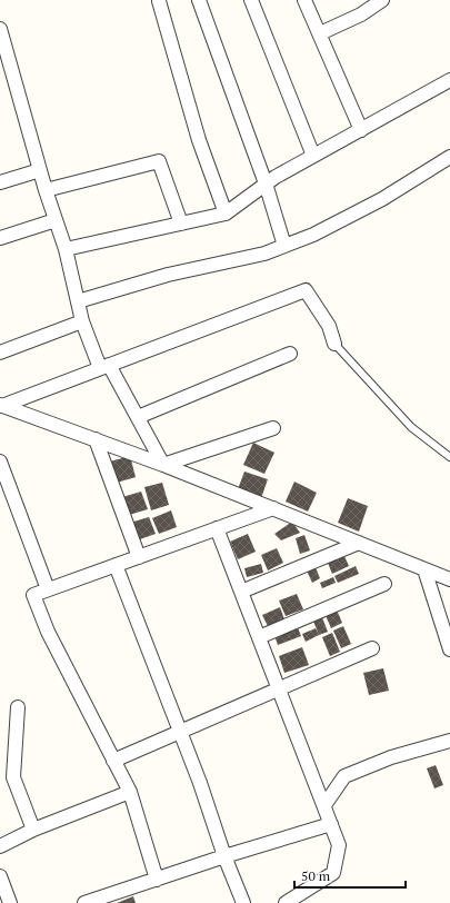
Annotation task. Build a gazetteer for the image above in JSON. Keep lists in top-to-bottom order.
{
  "scale_bar": "50 m"
}
